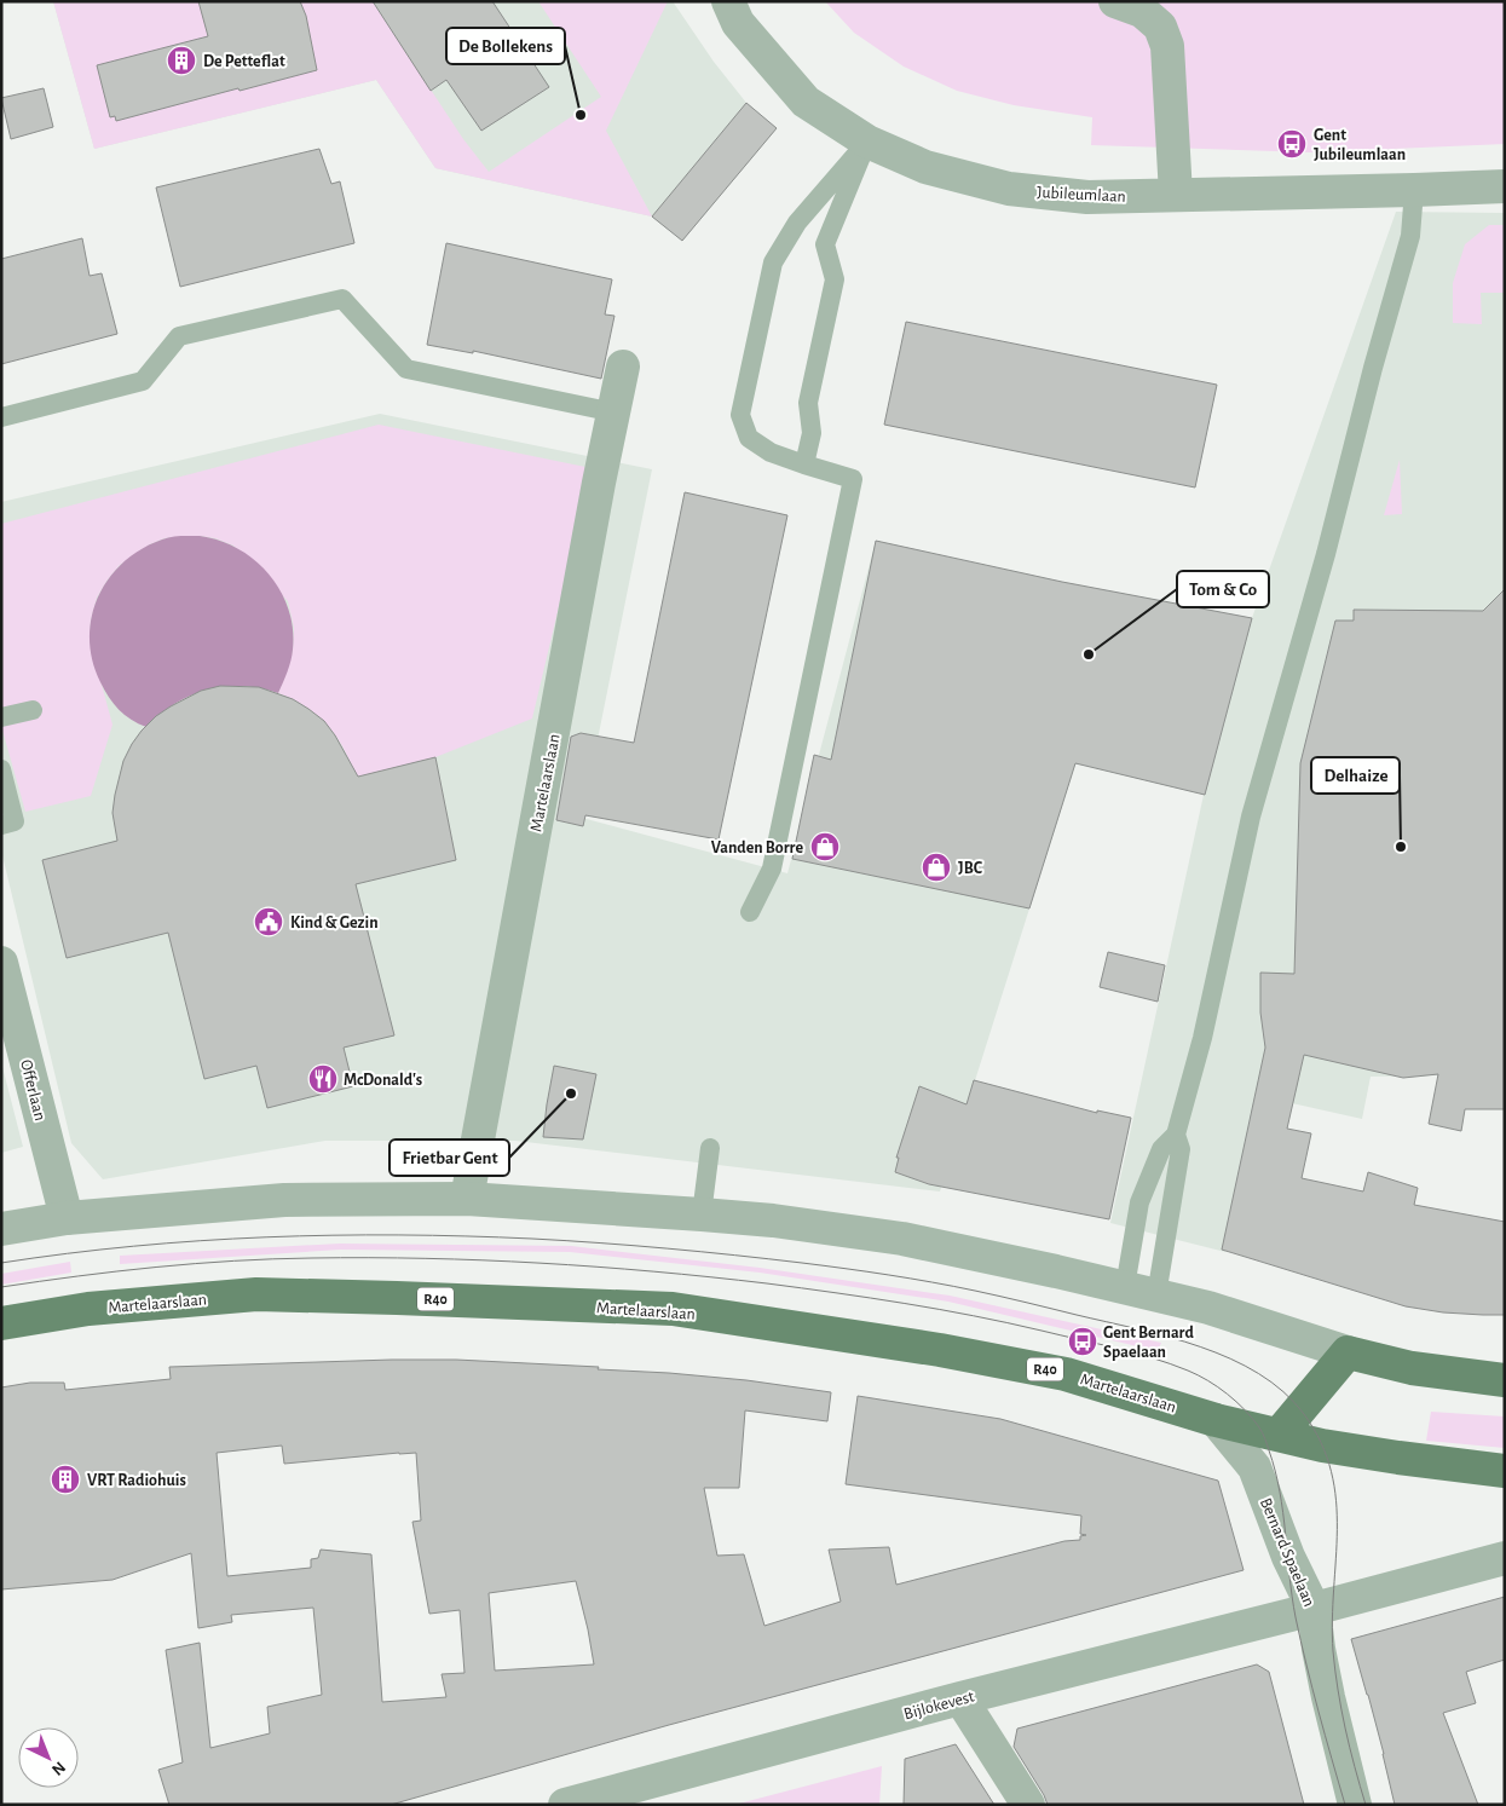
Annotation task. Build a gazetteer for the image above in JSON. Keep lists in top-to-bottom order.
{
  "streets": {
    "main road": ["Martelaarslaan", "R40"],
    "street": [
      "Jubileumlaan",
      "Offerlaan",
      "Bernard Spaelaan",
      "Bijlokevest"
    ]
  },
  "crossings": [
    ["Martelaarslaan", "Bernard Spaelaan"],
    ["Bernard Spaelaan", "Bijlokevest"]
  ],
  "places": {
    "building": ["De Petteflat", "VRT Radiohuis"],
    "other": [
      "De Bollekens",
      "Tom & Co",
      "Delhaize",
      "Frietbar Gent"
    ],
    "bus stop": ["Gent Jubileumlaan", "Gent Bernard Spaelaan"],
    "shop": ["Vanden Borre", "JBC"],
    "public building": ["Kind & Gezin"],
    "restaurant": ["McDonald's"]
  },
  "north": "bottom right"
}
